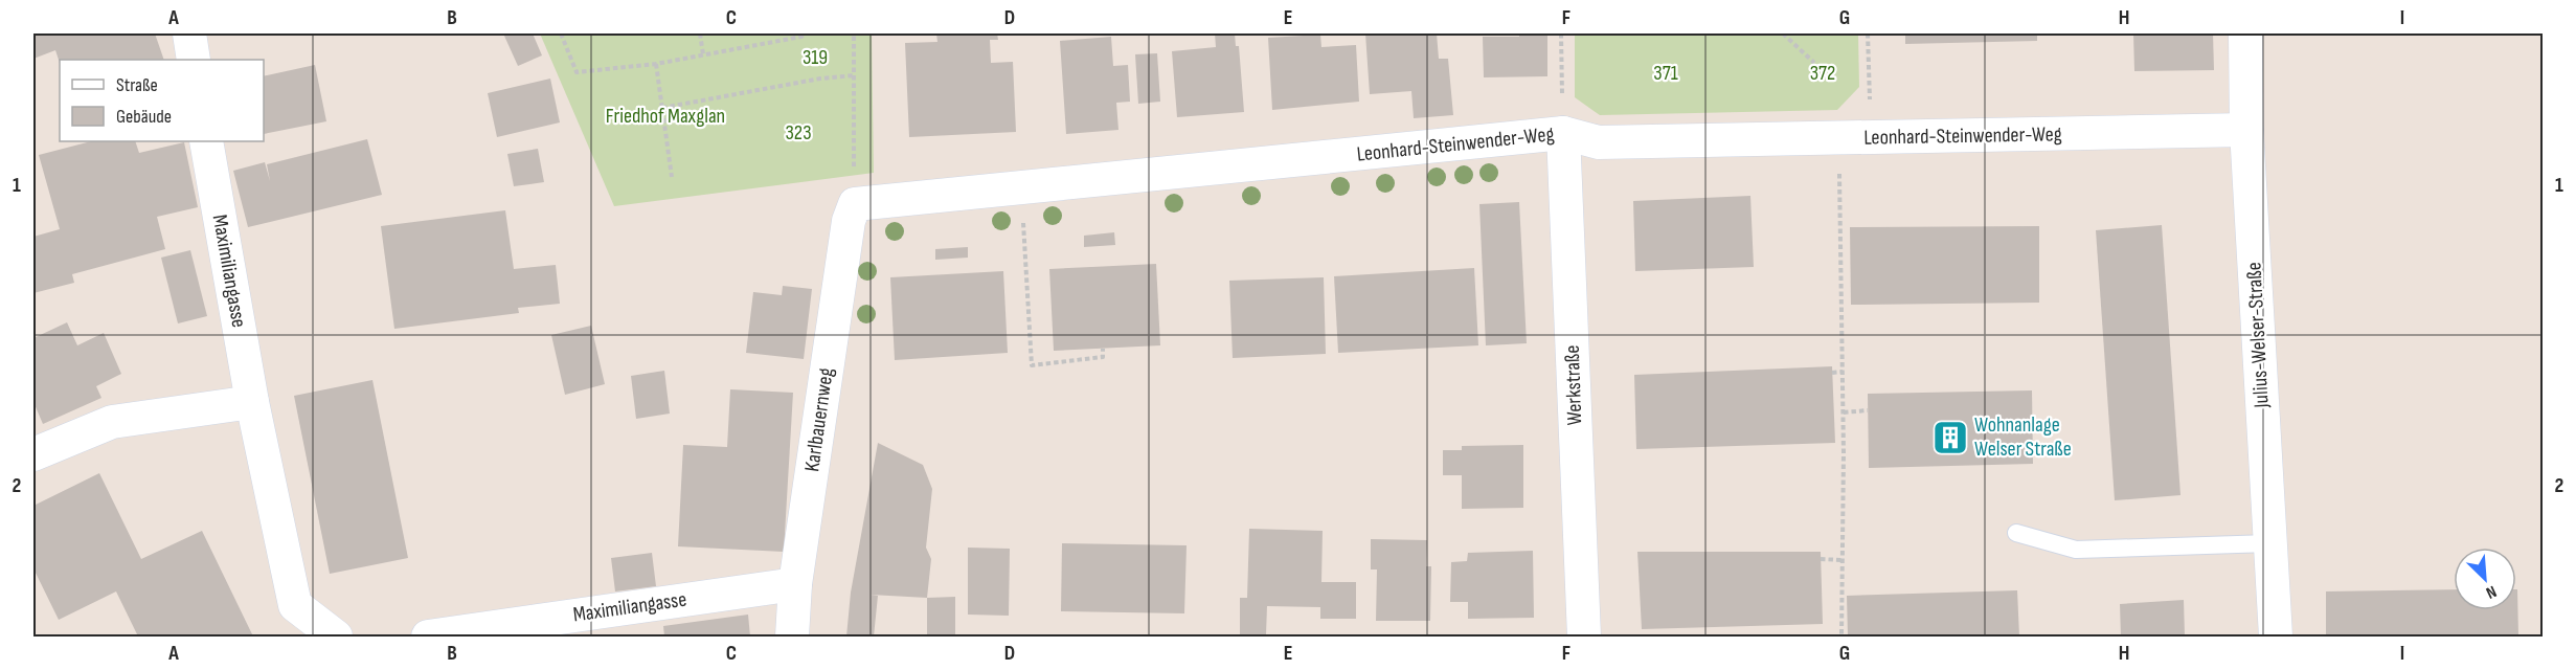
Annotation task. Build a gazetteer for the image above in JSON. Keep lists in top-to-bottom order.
{
  "streets": {
    "street": [
      "Leonhard-Steinwender-Weg",
      "Maximiliangasse",
      "Julius-Welser-Straße",
      "Werkstraße",
      "Karlbauernweg"
    ]
  },
  "crossings": [
    ["Leonhard-Steinwender-Weg", "Julius-Welser-Straße"],
    ["Leonhard-Steinwender-Weg", "Werkstraße"],
    ["Leonhard-Steinwender-Weg", "Karlbauernweg"],
    ["Maximiliangasse", "Karlbauernweg"]
  ],
  "parks": [
    "319",
    "371",
    "372",
    "Friedhof Maxglan",
    "323"
  ],
  "places": {
    "building": ["Wohnanlage Welser Straße"]
  },
  "legend": ["Straße", "Gebäude"],
  "north": "bottom right",
  "grid": {
    "columns": [
      "A",
      "B",
      "C",
      "D",
      "E",
      "F",
      "G",
      "H",
      "I"
    ],
    "rows": ["1", "2"]
  }
}
